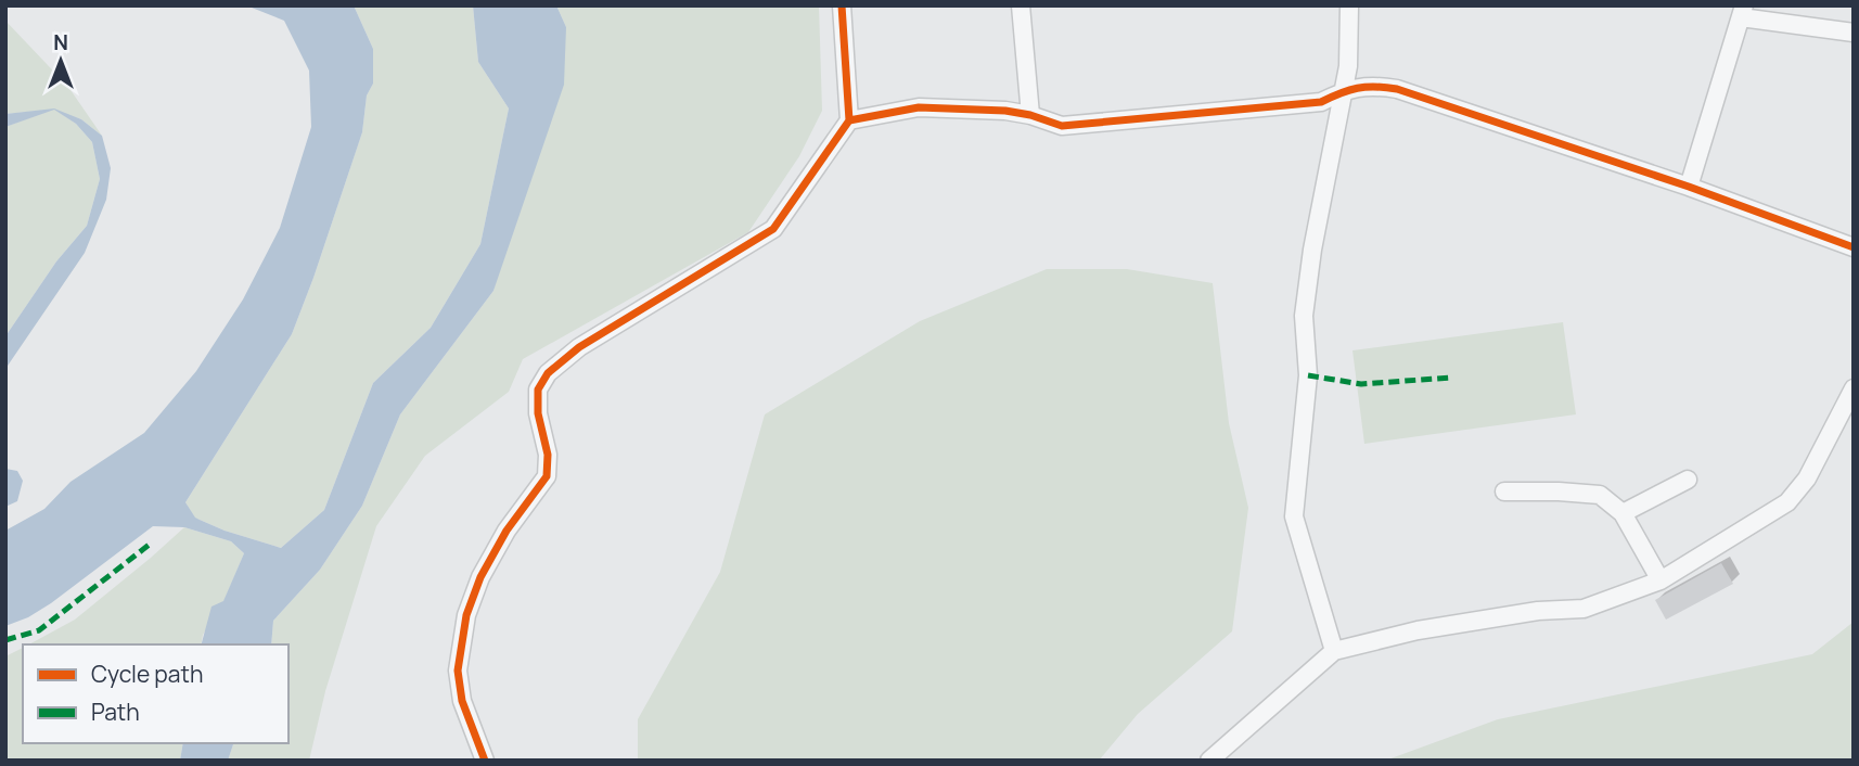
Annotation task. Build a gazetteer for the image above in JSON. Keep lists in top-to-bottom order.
{
  "legend": ["Cycle path", "Path"],
  "north": "top"
}
